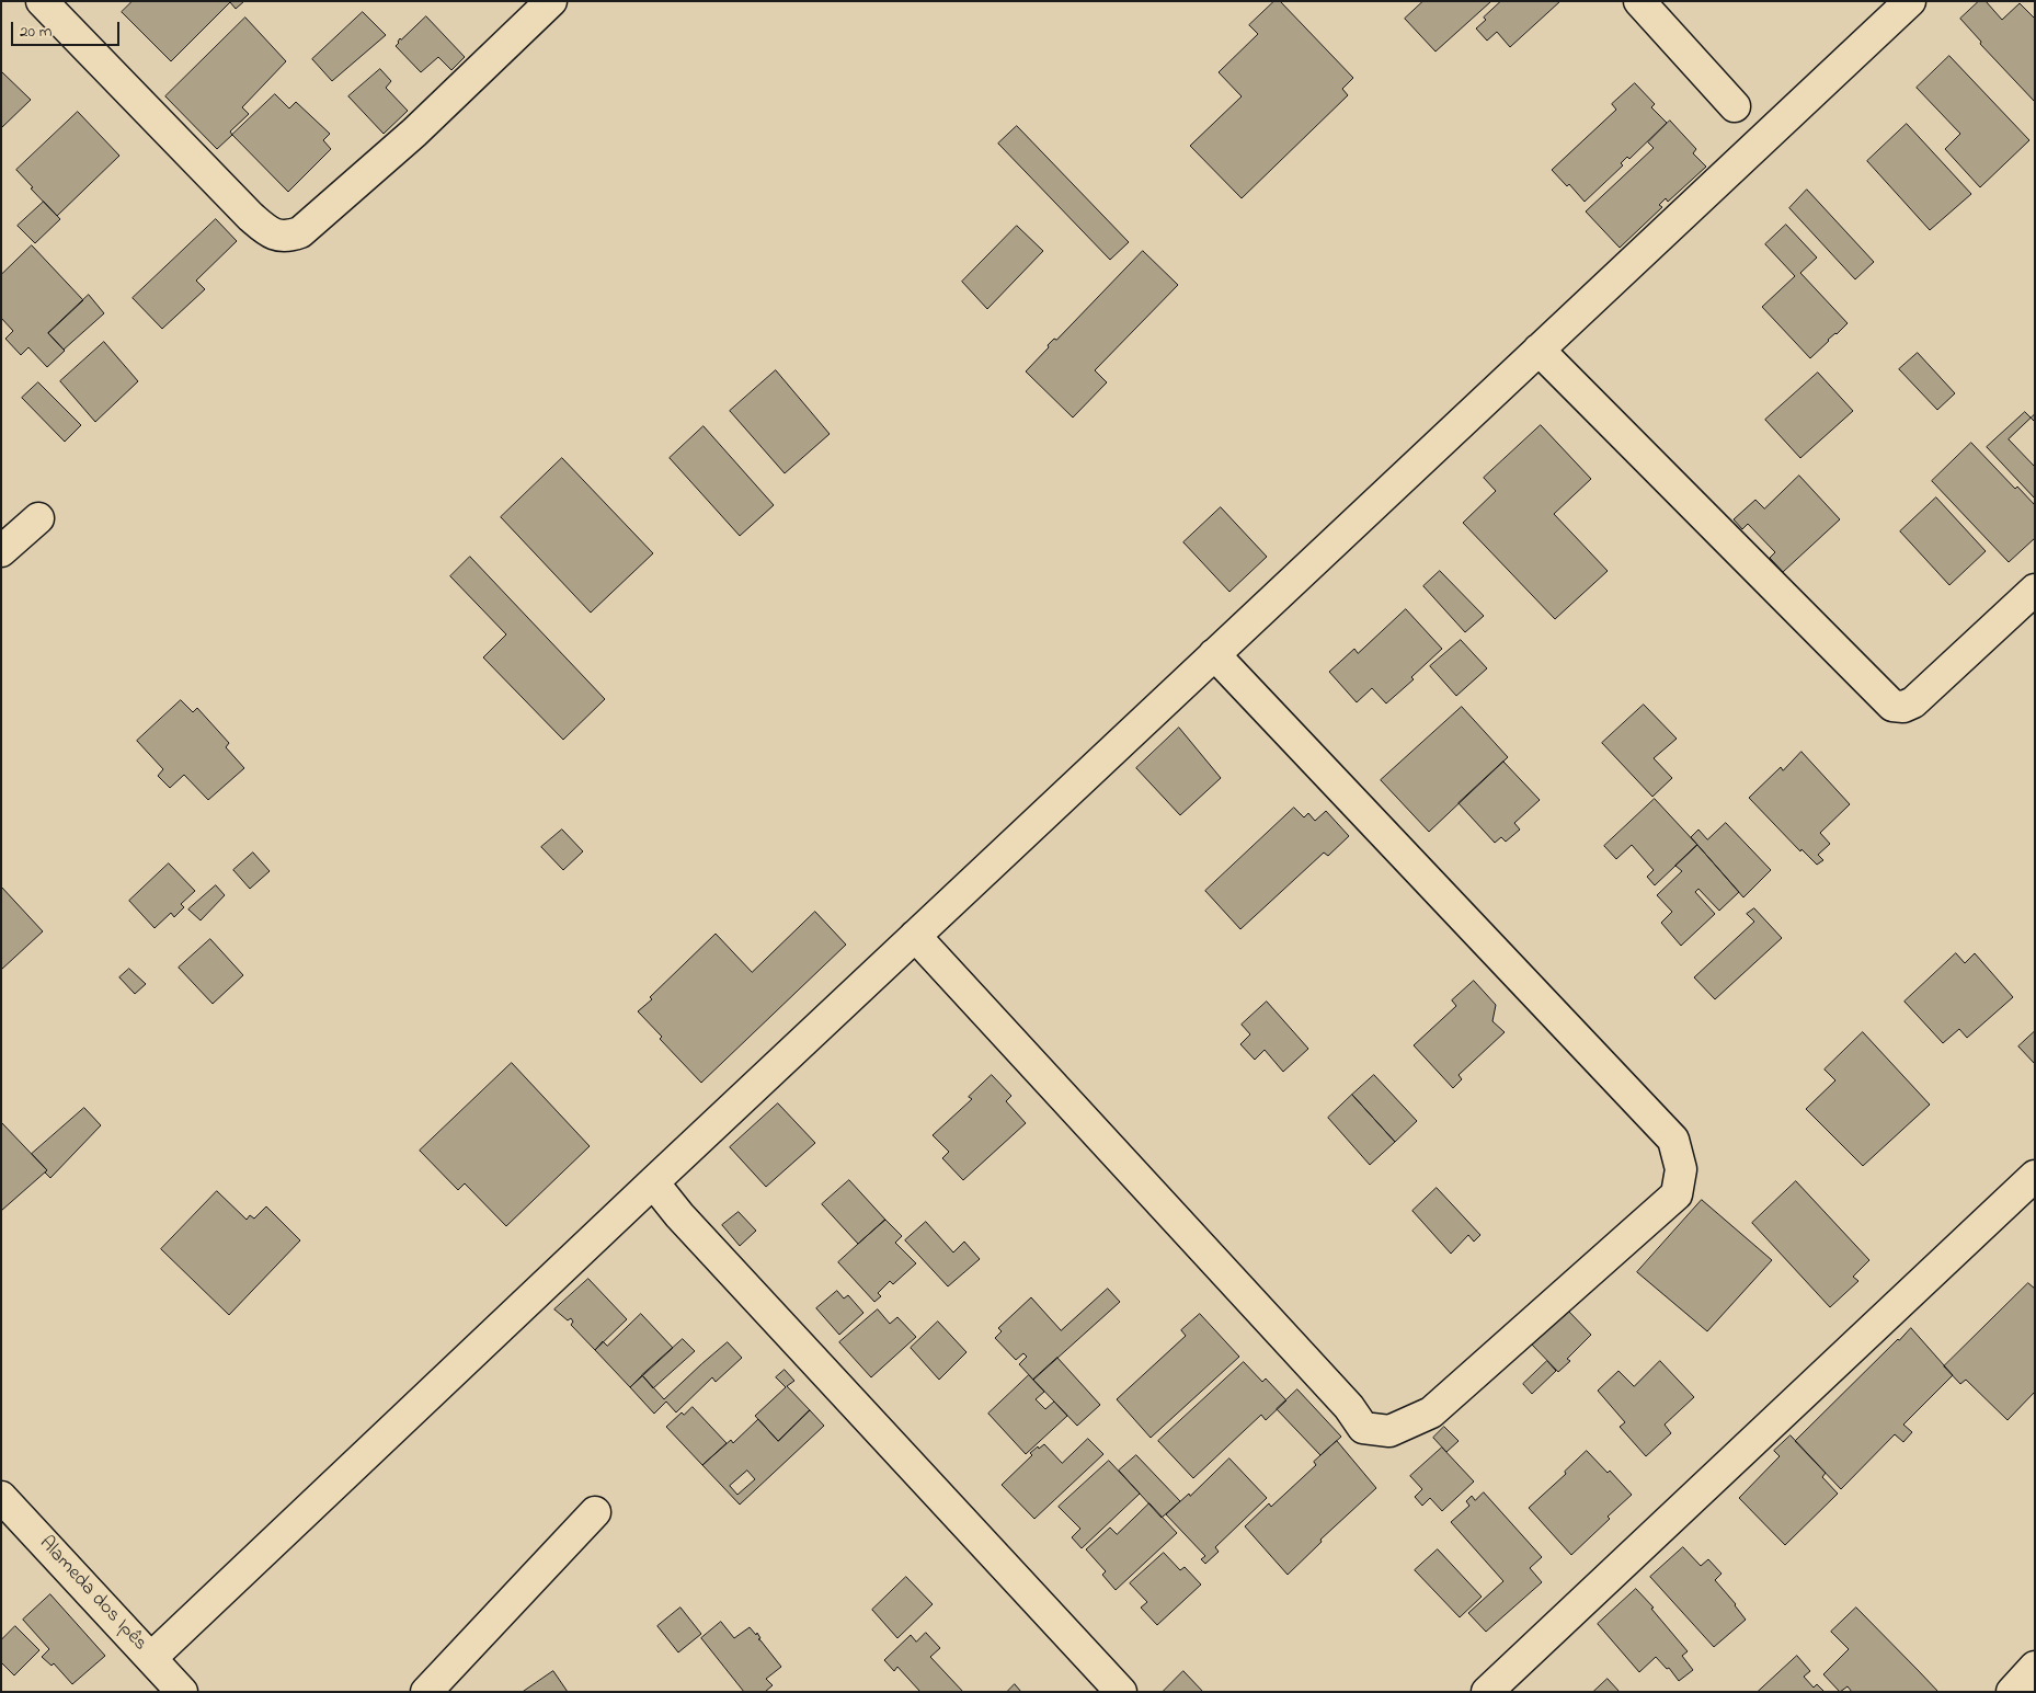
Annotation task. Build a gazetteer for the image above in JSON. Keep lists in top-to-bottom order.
{
  "streets": {
    "street": ["Alameda dos Ipês"]
  },
  "scale_bar": "20 m"
}
